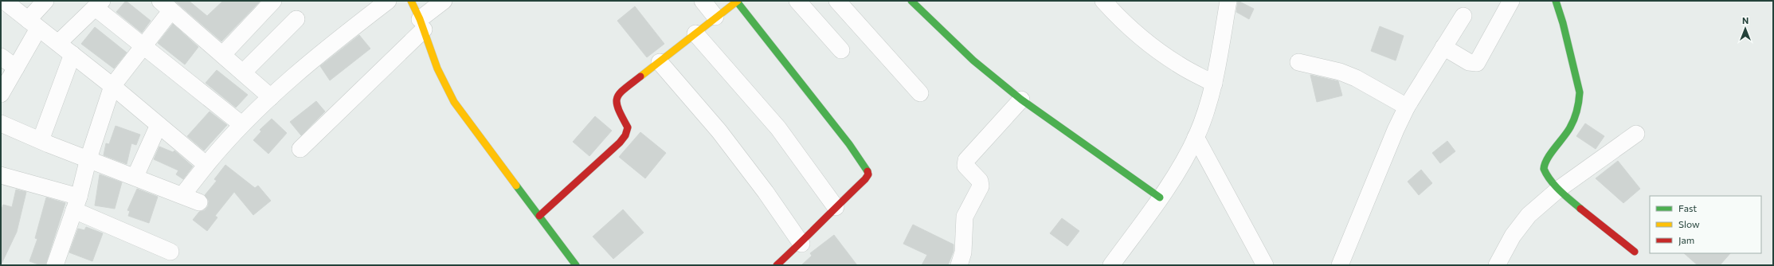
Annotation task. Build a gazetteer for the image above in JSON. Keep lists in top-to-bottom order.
{
  "legend": ["Fast", "Slow", "Jam"],
  "north": "top"
}
